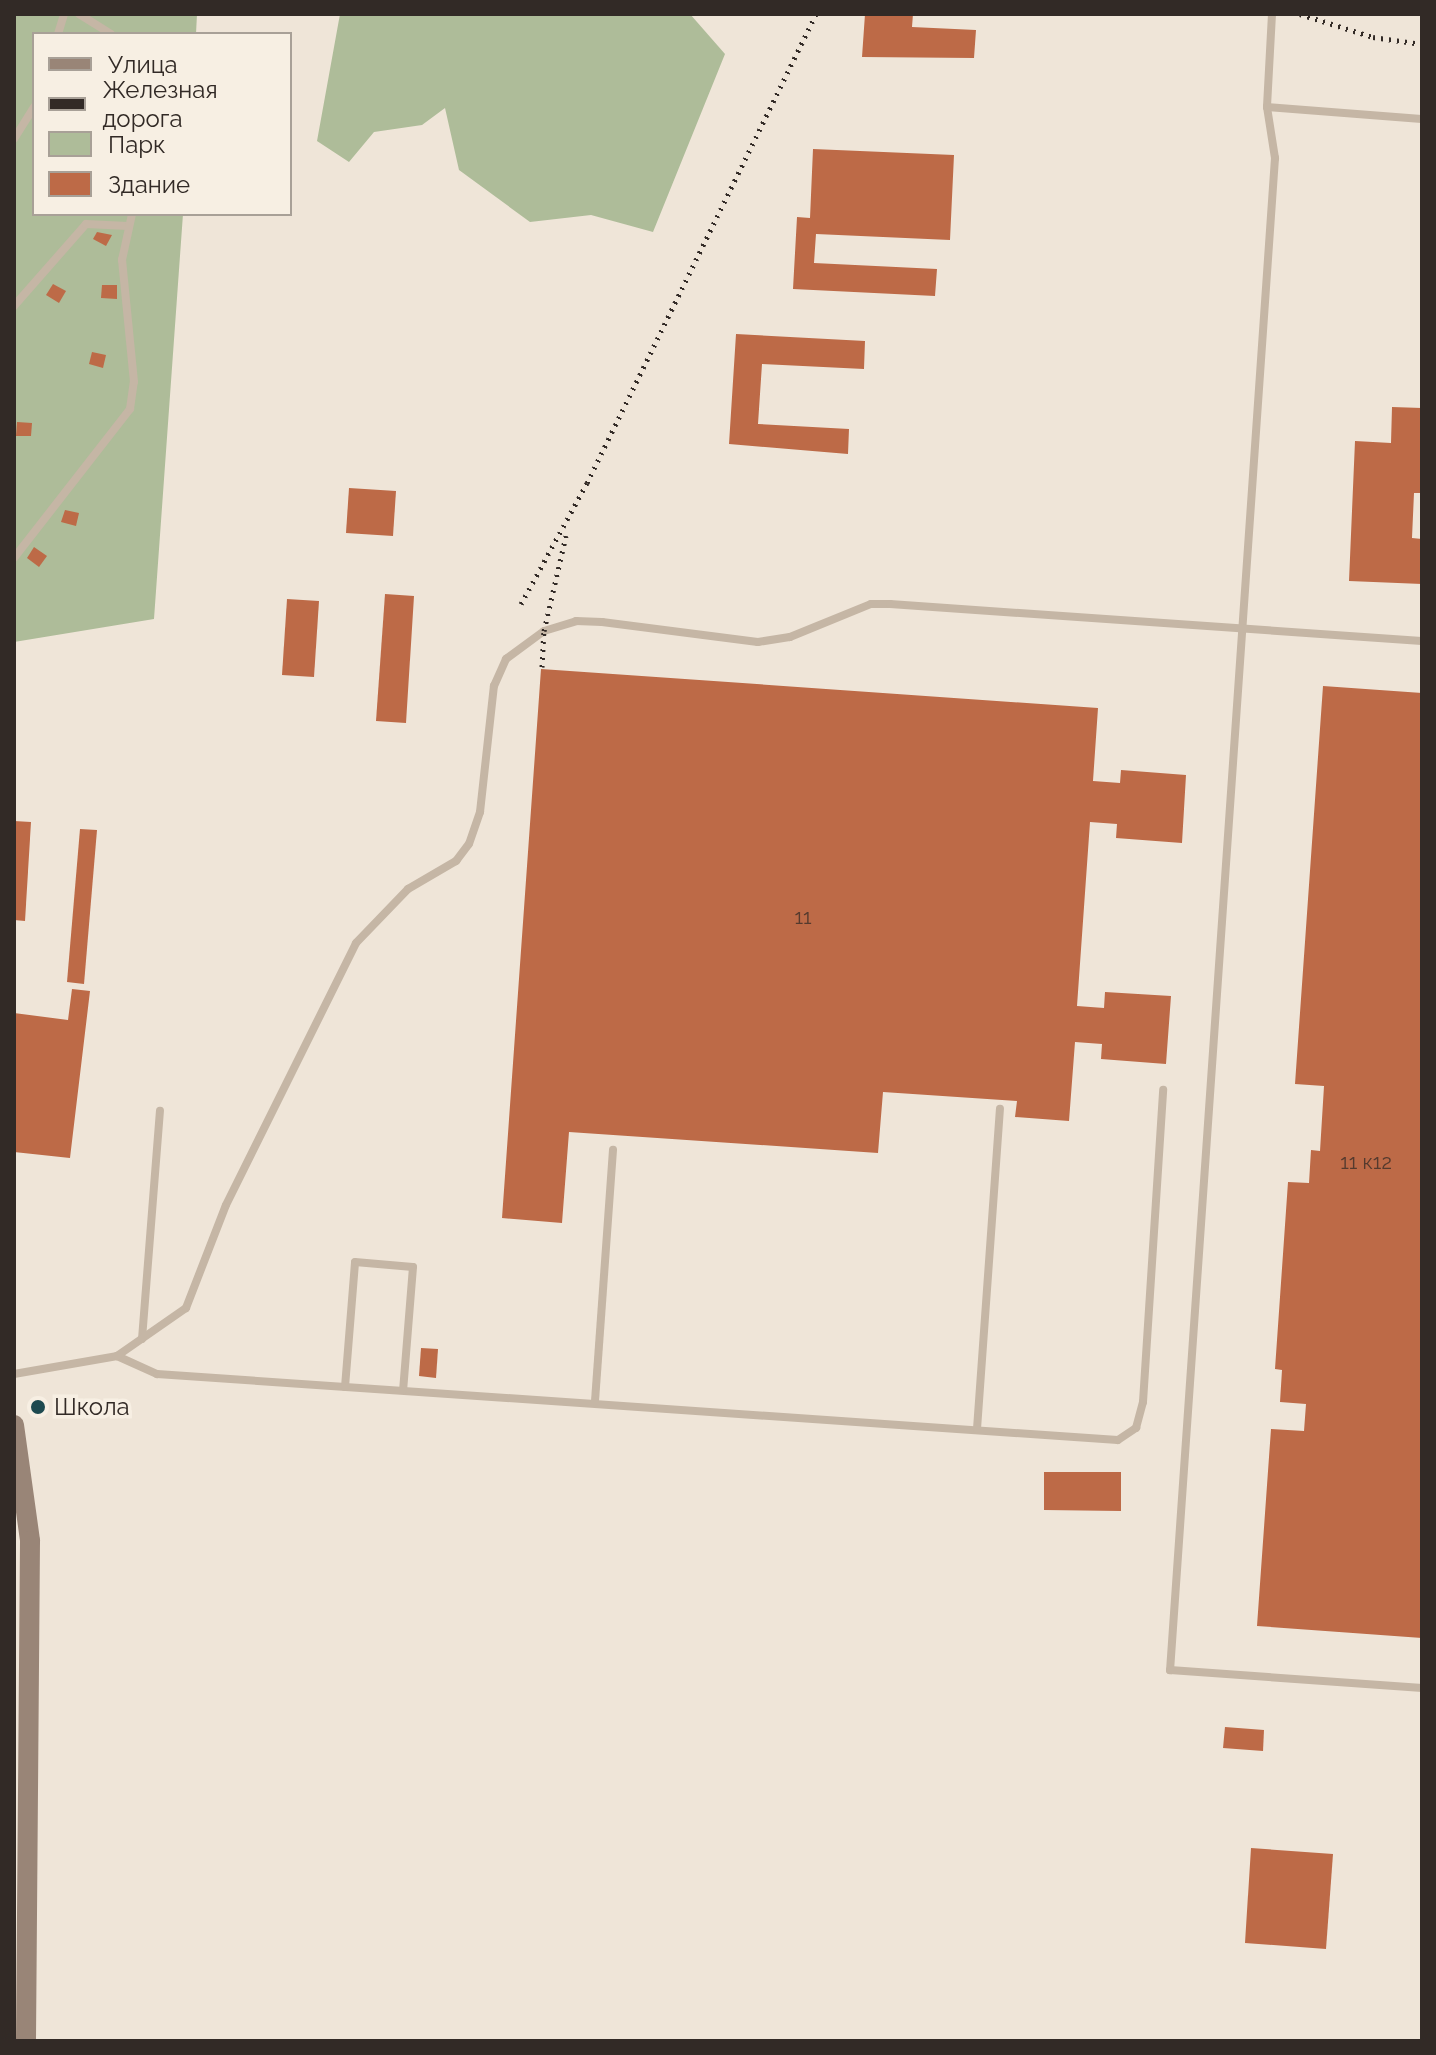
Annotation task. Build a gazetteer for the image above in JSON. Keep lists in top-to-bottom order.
{
  "places": ["Школа"],
  "house_numbers": ["11", "11 к12"],
  "legend": [
    "Улица",
    "Железная дорога",
    "Парк",
    "Здание"
  ]
}
